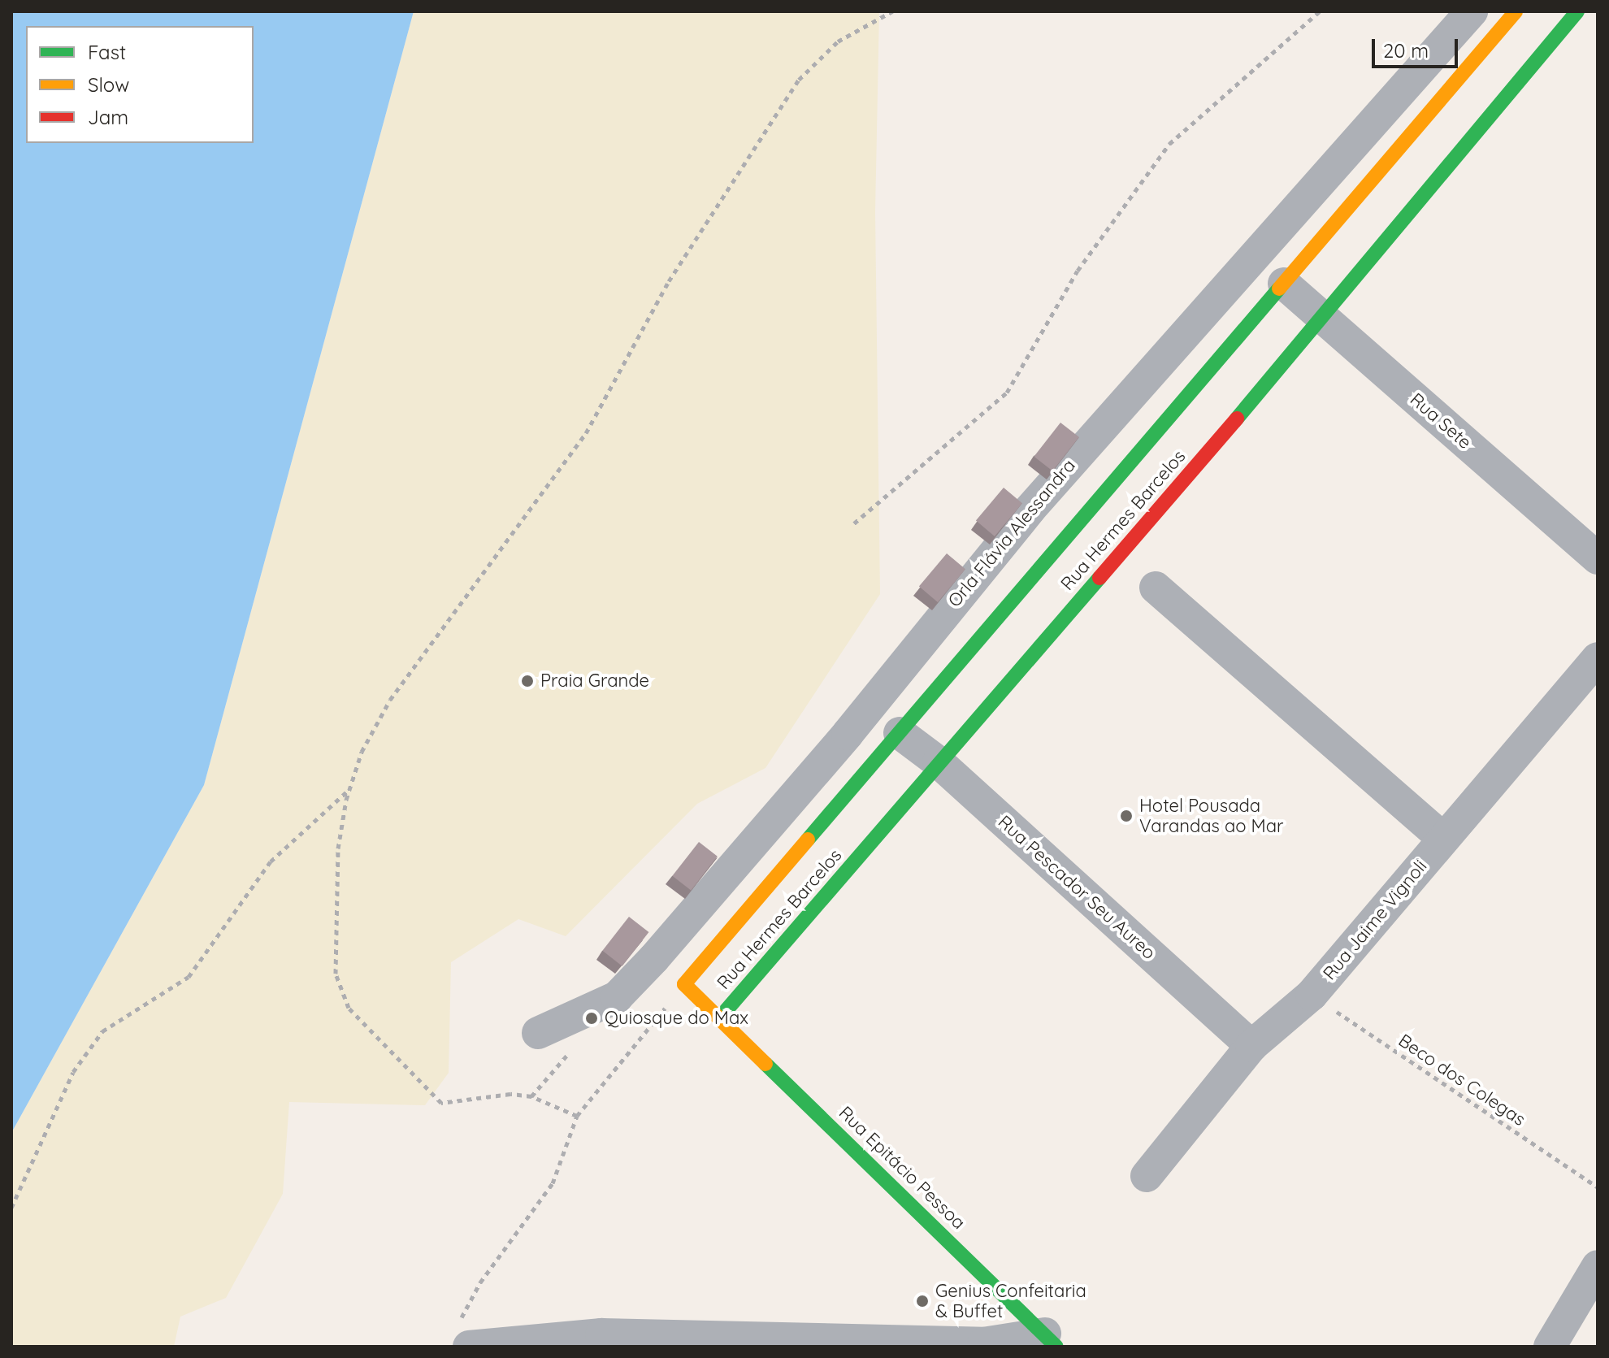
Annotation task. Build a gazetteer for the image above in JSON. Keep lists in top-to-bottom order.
{
  "streets": {
    "street": [
      "Rua Sete",
      "Rua Hermes Barcelos",
      "Orla Flávia Alessandra",
      "Rua Pescador Seu Aureo",
      "Rua Jaime Vignoli",
      "Rua Epitácio Pessoa"
    ],
    "path": ["Beco dos Colegas"]
  },
  "crossings": [
    ["Rua Sete", "Rua Hermes Barcelos"],
    ["Rua Hermes Barcelos", "Rua Pescador Seu Aureo"],
    ["Rua Hermes Barcelos", "Rua Epitácio Pessoa"],
    ["Rua Pescador Seu Aureo", "Rua Jaime Vignoli"],
    ["Rua Jaime Vignoli", "Beco dos Colegas"]
  ],
  "places": [
    "Praia Grande",
    "Hotel Pousada Varandas ao Mar",
    "Quiosque do Max",
    "Genius Confeitaria & Buffet"
  ],
  "legend": ["Fast", "Slow", "Jam"],
  "scale_bar": "20 m"
}
